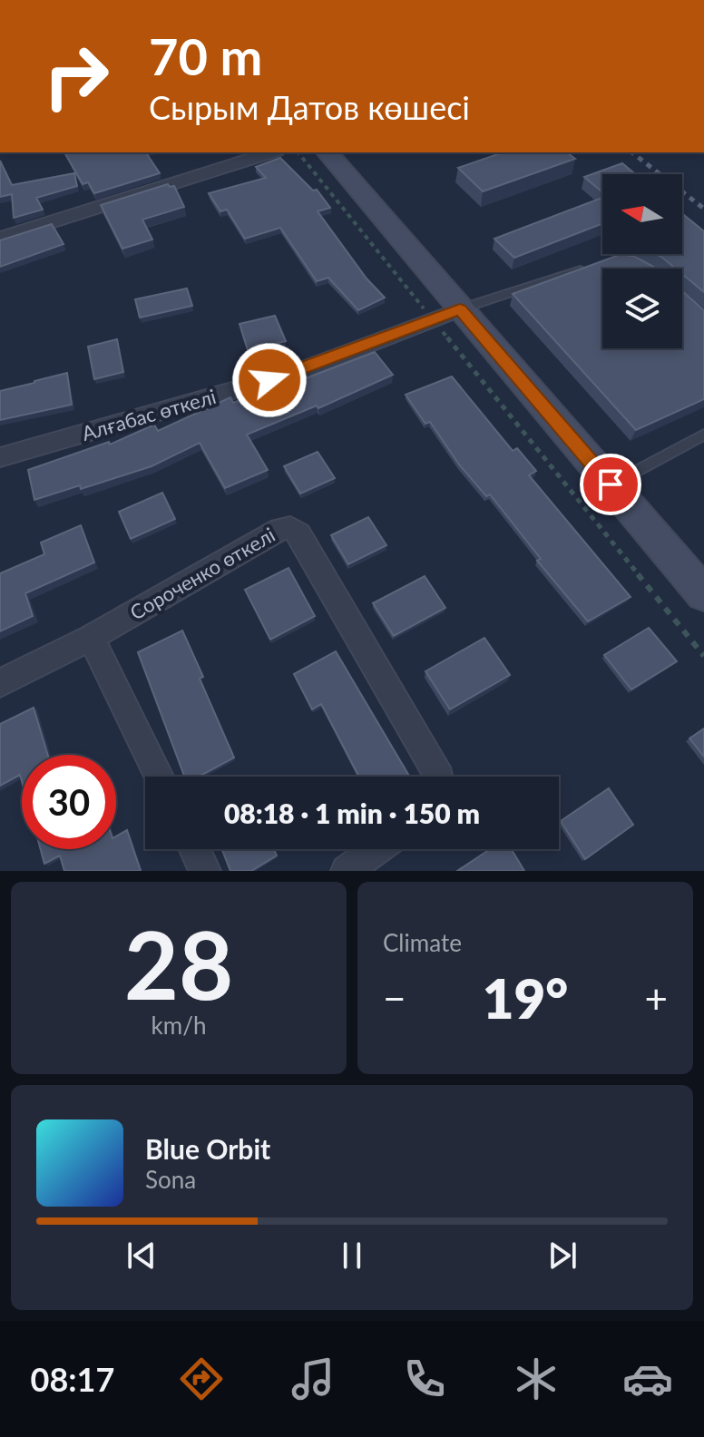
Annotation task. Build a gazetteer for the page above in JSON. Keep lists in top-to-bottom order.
{
  "streets": {
    "street": ["Алғабас өткелі", "Сороченко өткелі"]
  },
  "north": "left",
  "page": {
    "turn": ["70 m", "Сырым Датов көшесі"],
    "limit": "30",
    "trip": "08:18 · 1 min · 150 m",
    "tile": [
      ["28", "km/h"],
      "Climate"
    ],
    "heat": ["−", "19°", "+"],
    "song": ["Blue Orbit", "Sona"],
    "tabs": "08:17"
  }
}
